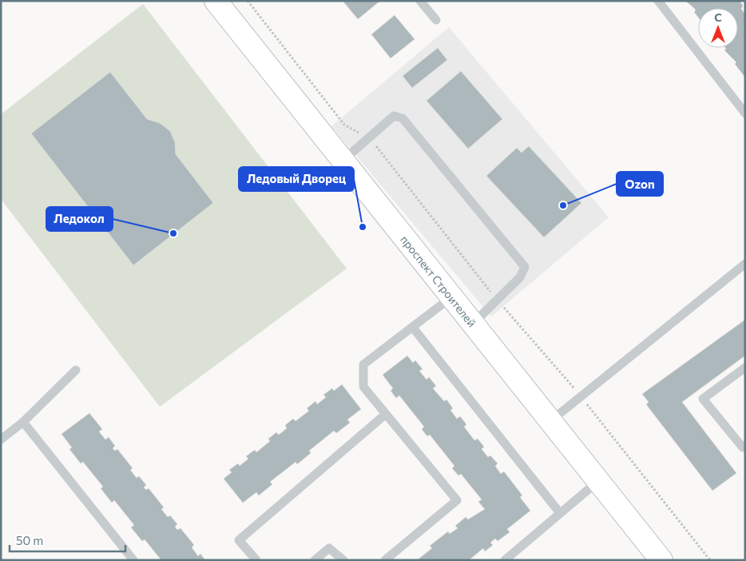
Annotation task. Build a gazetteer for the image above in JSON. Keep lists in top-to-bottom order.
{
  "streets": {
    "street": ["проспект Строителей"]
  },
  "places": ["Ozon", "Ледовый Дворец", "Ледокол"],
  "scale_bar": "50 m",
  "north": "top"
}
